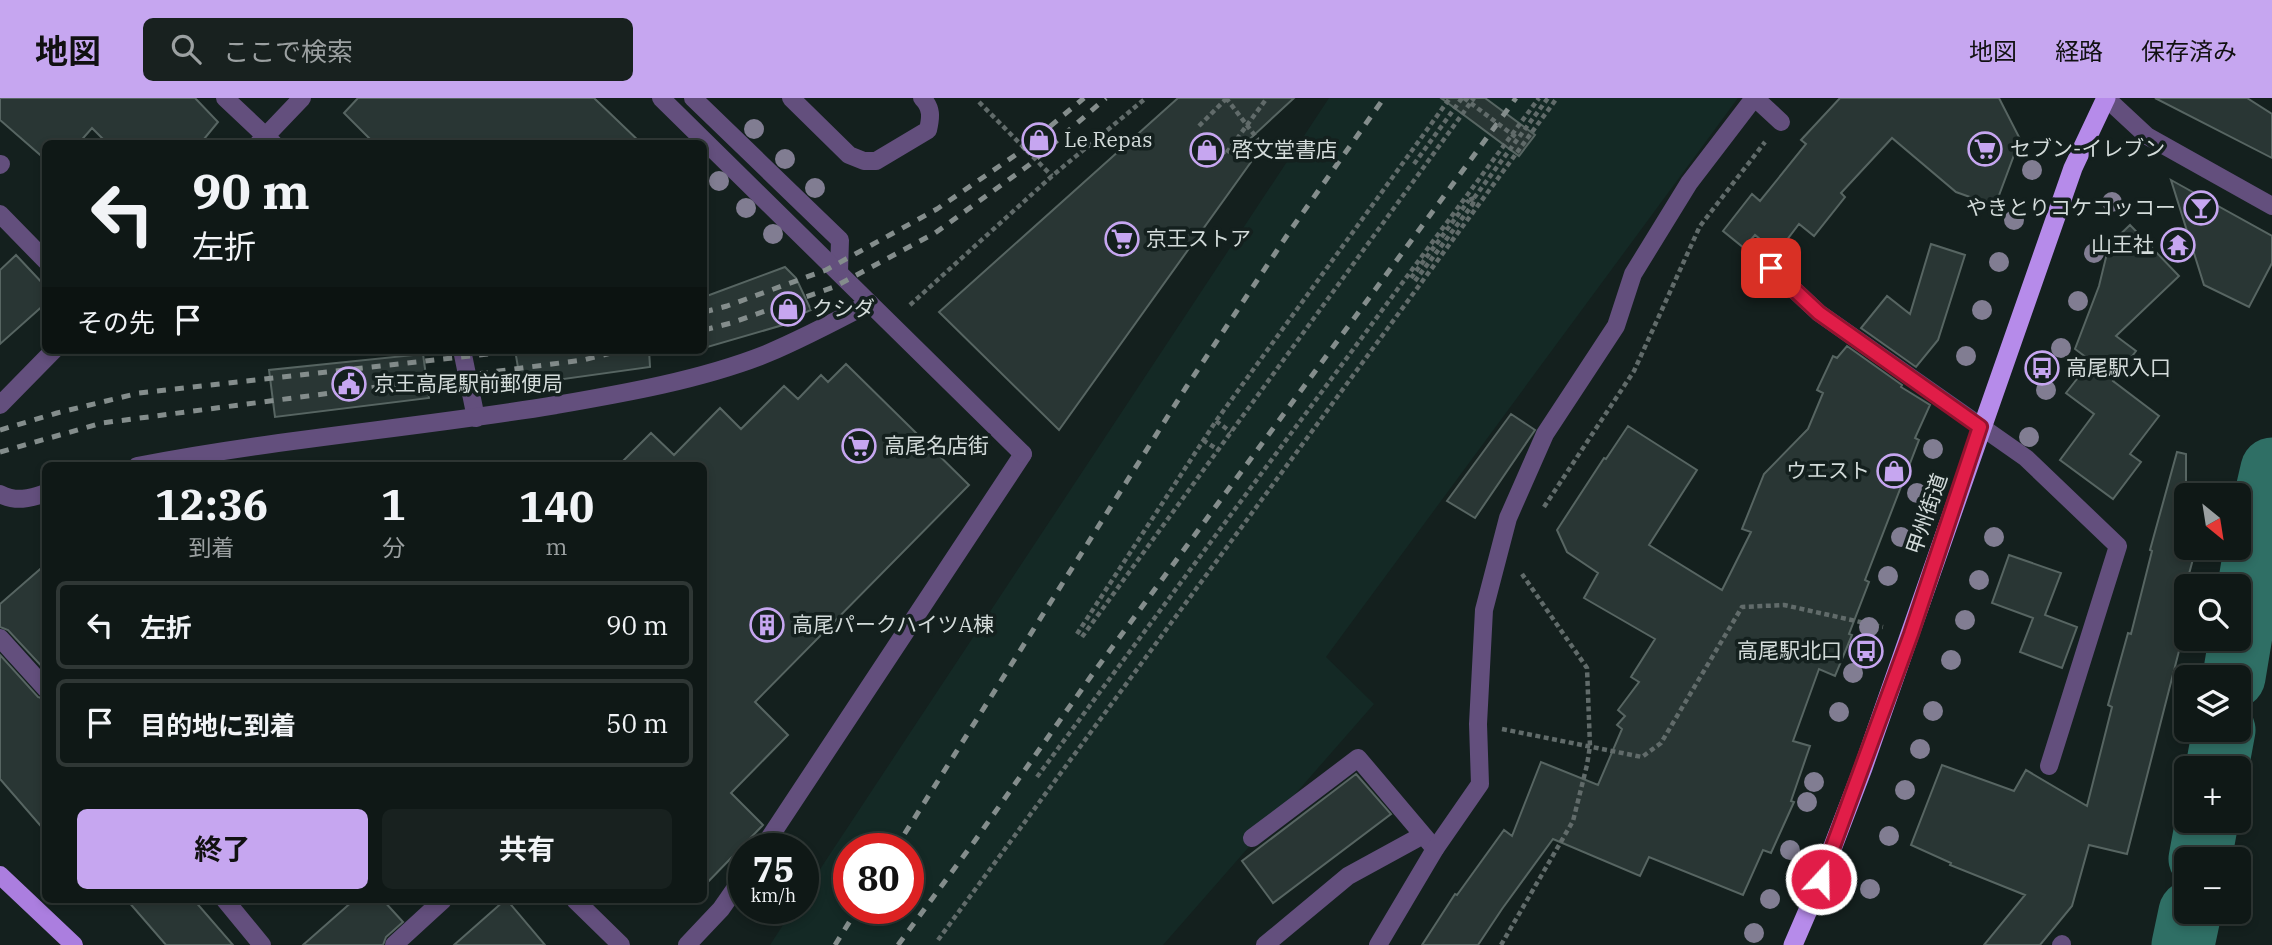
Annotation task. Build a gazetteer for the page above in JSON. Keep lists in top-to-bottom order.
{
  "streets": {
    "highway": ["甲州街道"]
  },
  "places": {
    "shop": [
      "Le Repas",
      "啓文堂書店",
      "クシダ",
      "ウエスト"
    ],
    "supermarket": ["セブン-イレブン", "京王ストア", "高尾名店街"],
    "bar": ["やきとりコケコッコー"],
    "temple": ["山王社"],
    "bus stop": ["高尾駅入口", "高尾駅北口"],
    "public building": ["京王高尾駅前郵便局"],
    "building": ["高尾パークハイツA棟"]
  },
  "north": "bottom right",
  "page": {
    "header": "地図",
    "search": "ここで検索",
    "nav": ["地図", "経路", "保存済み"],
    "turn": ["90 m", "左折"],
    "then": "その先",
    "eta": [
      "12:36",
      "到着",
      "1",
      "分",
      "140",
      "m"
    ],
    "map_buttons": ["+", "−"],
    "list": [
      {
        "name": "左折",
        "value": "90 m"
      },
      {
        "name": "目的地に到着",
        "value": "50 m"
      }
    ],
    "buttons": ["終了", "共有"],
    "speed": "75 km/h",
    "limit": "80"
  }
}
